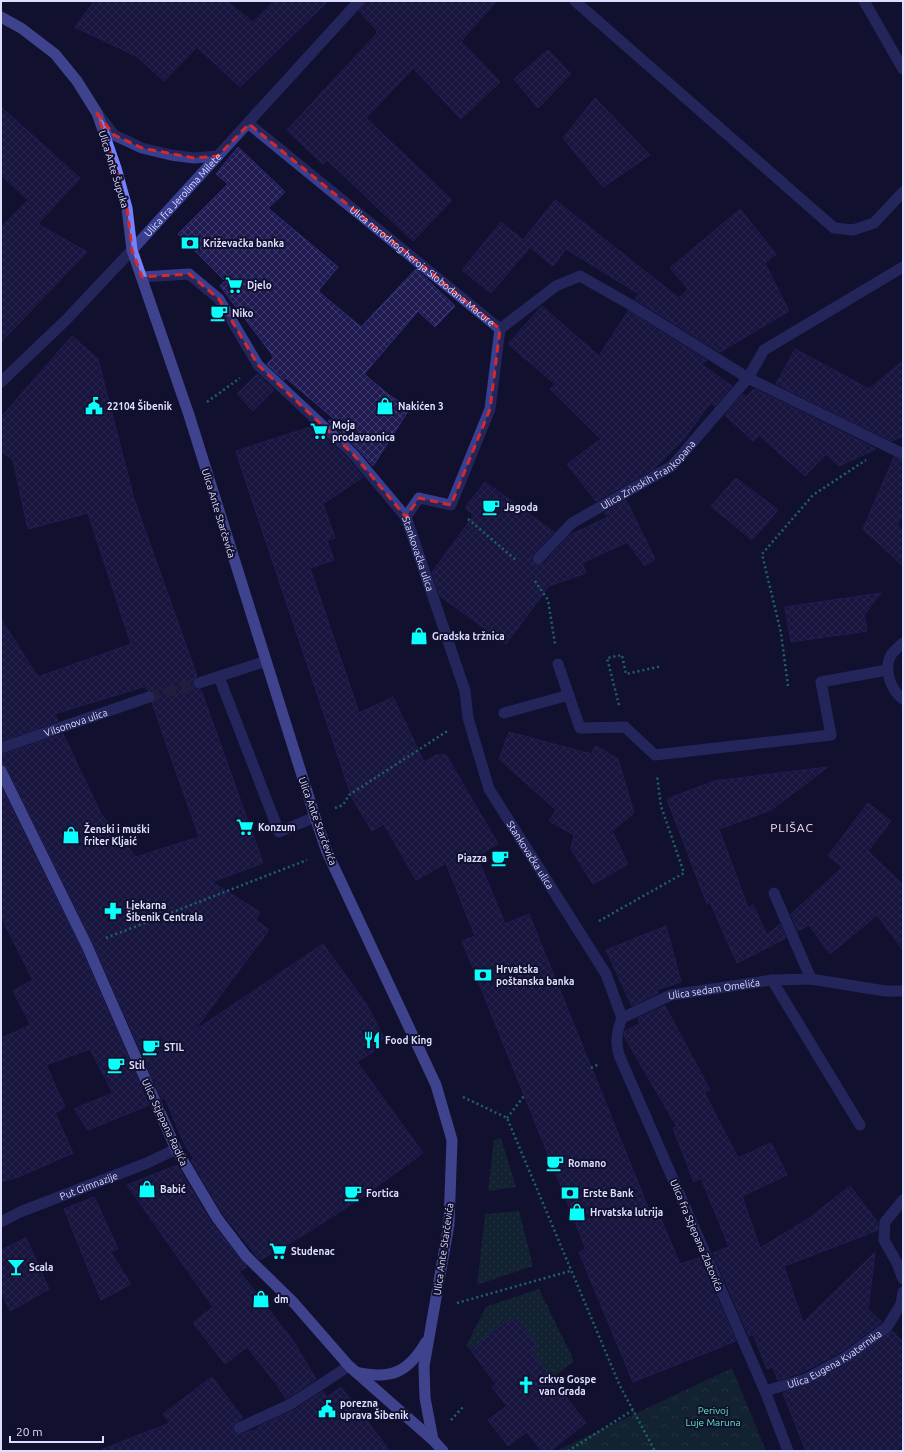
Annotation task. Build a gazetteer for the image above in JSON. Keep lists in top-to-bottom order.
{
  "streets": {
    "main road": ["Ulica Ante Šupuka", "Ulica Ante Starčevića", "Ulica Stjepana Radića"],
    "street": [
      "Ulica fra Jerolima Milete",
      "Ulica narodnog heroja Slobodana Macure",
      "Ulica Zrinskih Frankopana",
      "Stankovačka ulica",
      "Vilsonova ulica",
      "Ulica sedam Omelića",
      "Put Gimnazije",
      "Ulica fra Stjepana Zlatovića",
      "Ulica Eugena Kvaternika"
    ]
  },
  "crossings": [
    ["Ulica Ante Šupuka", "Ulica fra Jerolima Milete"],
    ["Ulica Ante Šupuka", "Ulica Ante Starčevića"],
    ["Ulica fra Jerolima Milete", "Ulica narodnog heroja Slobodana Macure"],
    ["Ulica fra Jerolima Milete", "Ulica Ante Starčevića"],
    ["Ulica narodnog heroja Slobodana Macure", "Ulica Zrinskih Frankopana"],
    ["Ulica Ante Starčevića", "Stankovačka ulica"],
    ["Ulica Ante Starčevića", "Ulica Stjepana Radića"],
    ["Stankovačka ulica", "Ulica sedam Omelića"],
    ["Stankovačka ulica", "Ulica fra Stjepana Zlatovića"],
    ["Ulica sedam Omelića", "Ulica fra Stjepana Zlatovića"],
    ["Ulica Stjepana Radića", "Put Gimnazije"],
    ["Ulica fra Stjepana Zlatovića", "Ulica Eugena Kvaternika"]
  ],
  "districts": ["PLIŠAC"],
  "parks": ["Perivoj Luje Maruna"],
  "places": {
    "bank": ["Križevačka banka", "Hrvatska poštanska banka", "Erste Bank"],
    "supermarket": [
      "Djelo",
      "Moja prodavaonica",
      "Konzum",
      "Studenac"
    ],
    "cafe": [
      "Niko",
      "Jagoda",
      "Piazza",
      "STIL",
      "Stil",
      "Romano",
      "Fortica"
    ],
    "public building": ["22104 Šibenik", "porezna uprava Šibenik"],
    "shop": [
      "Nakićen 3",
      "Gradska tržnica",
      "Ženski i muški friter Kljaić",
      "Babić",
      "Hrvatska lutrija",
      "dm"
    ],
    "pharmacy": ["Ljekarna Šibenik Centrala"],
    "restaurant": ["Food King"],
    "bar": ["Scala"],
    "church": ["crkva Gospe van Grada"]
  },
  "scale_bar": "20 m"
}
